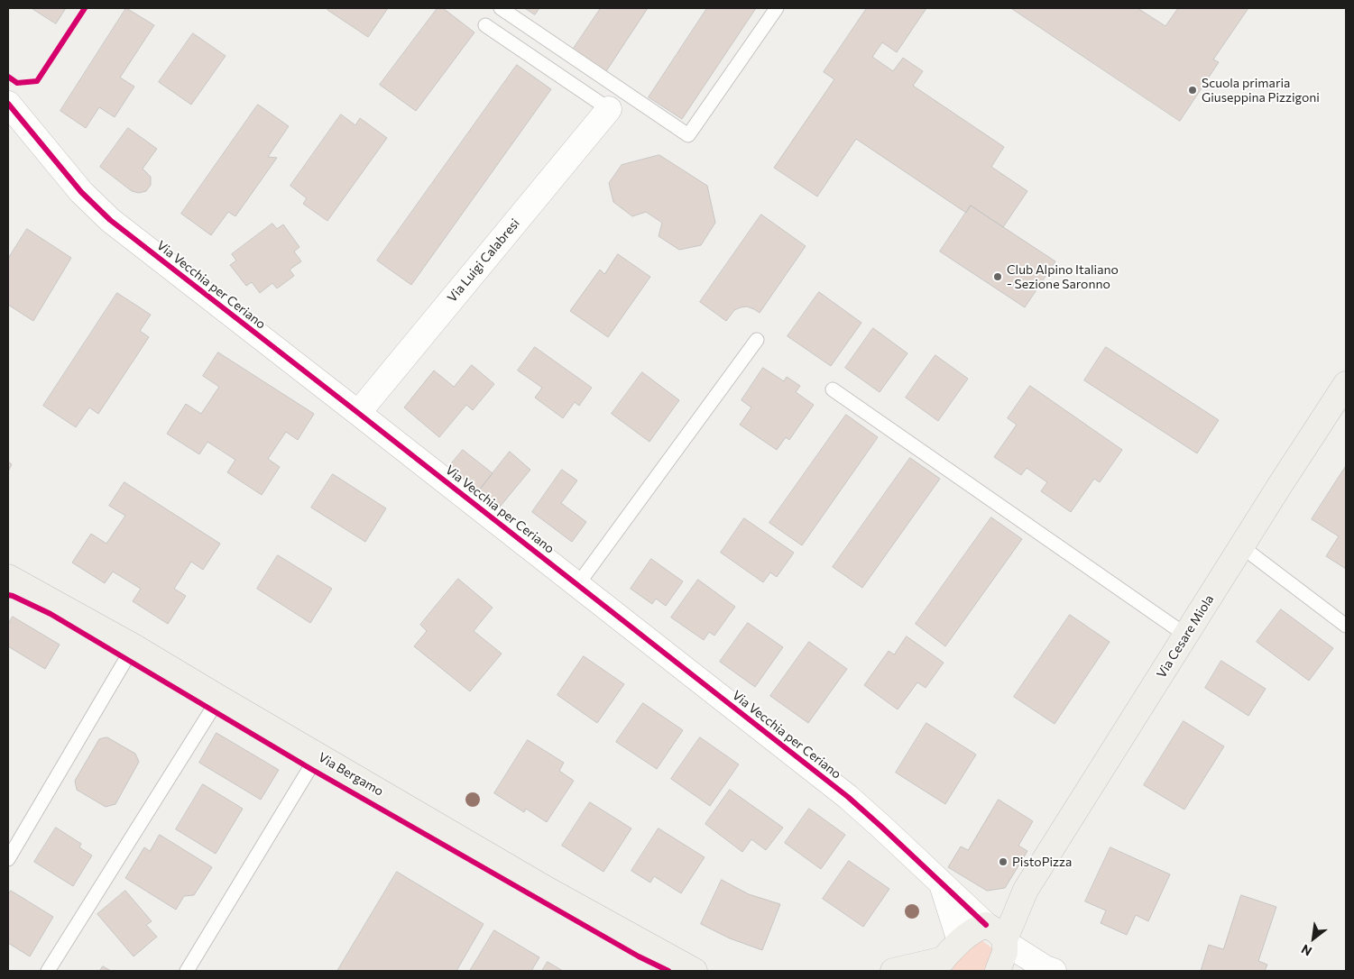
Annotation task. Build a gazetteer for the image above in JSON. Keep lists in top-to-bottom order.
{
  "streets": {
    "street": [
      "Via Luigi Calabresi",
      "Via Vecchia per Ceriano",
      "Via Cesare Miola",
      "Via Bergamo"
    ]
  },
  "crossings": [
    ["Via Luigi Calabresi", "Via Vecchia per Ceriano"],
    ["Via Vecchia per Ceriano", "Via Cesare Miola"]
  ],
  "places": ["Scuola primaria Giuseppina Pizzigoni", "Club Alpino Italiano - Sezione Saronno", "PistoPizza"],
  "north": "bottom left"
}
